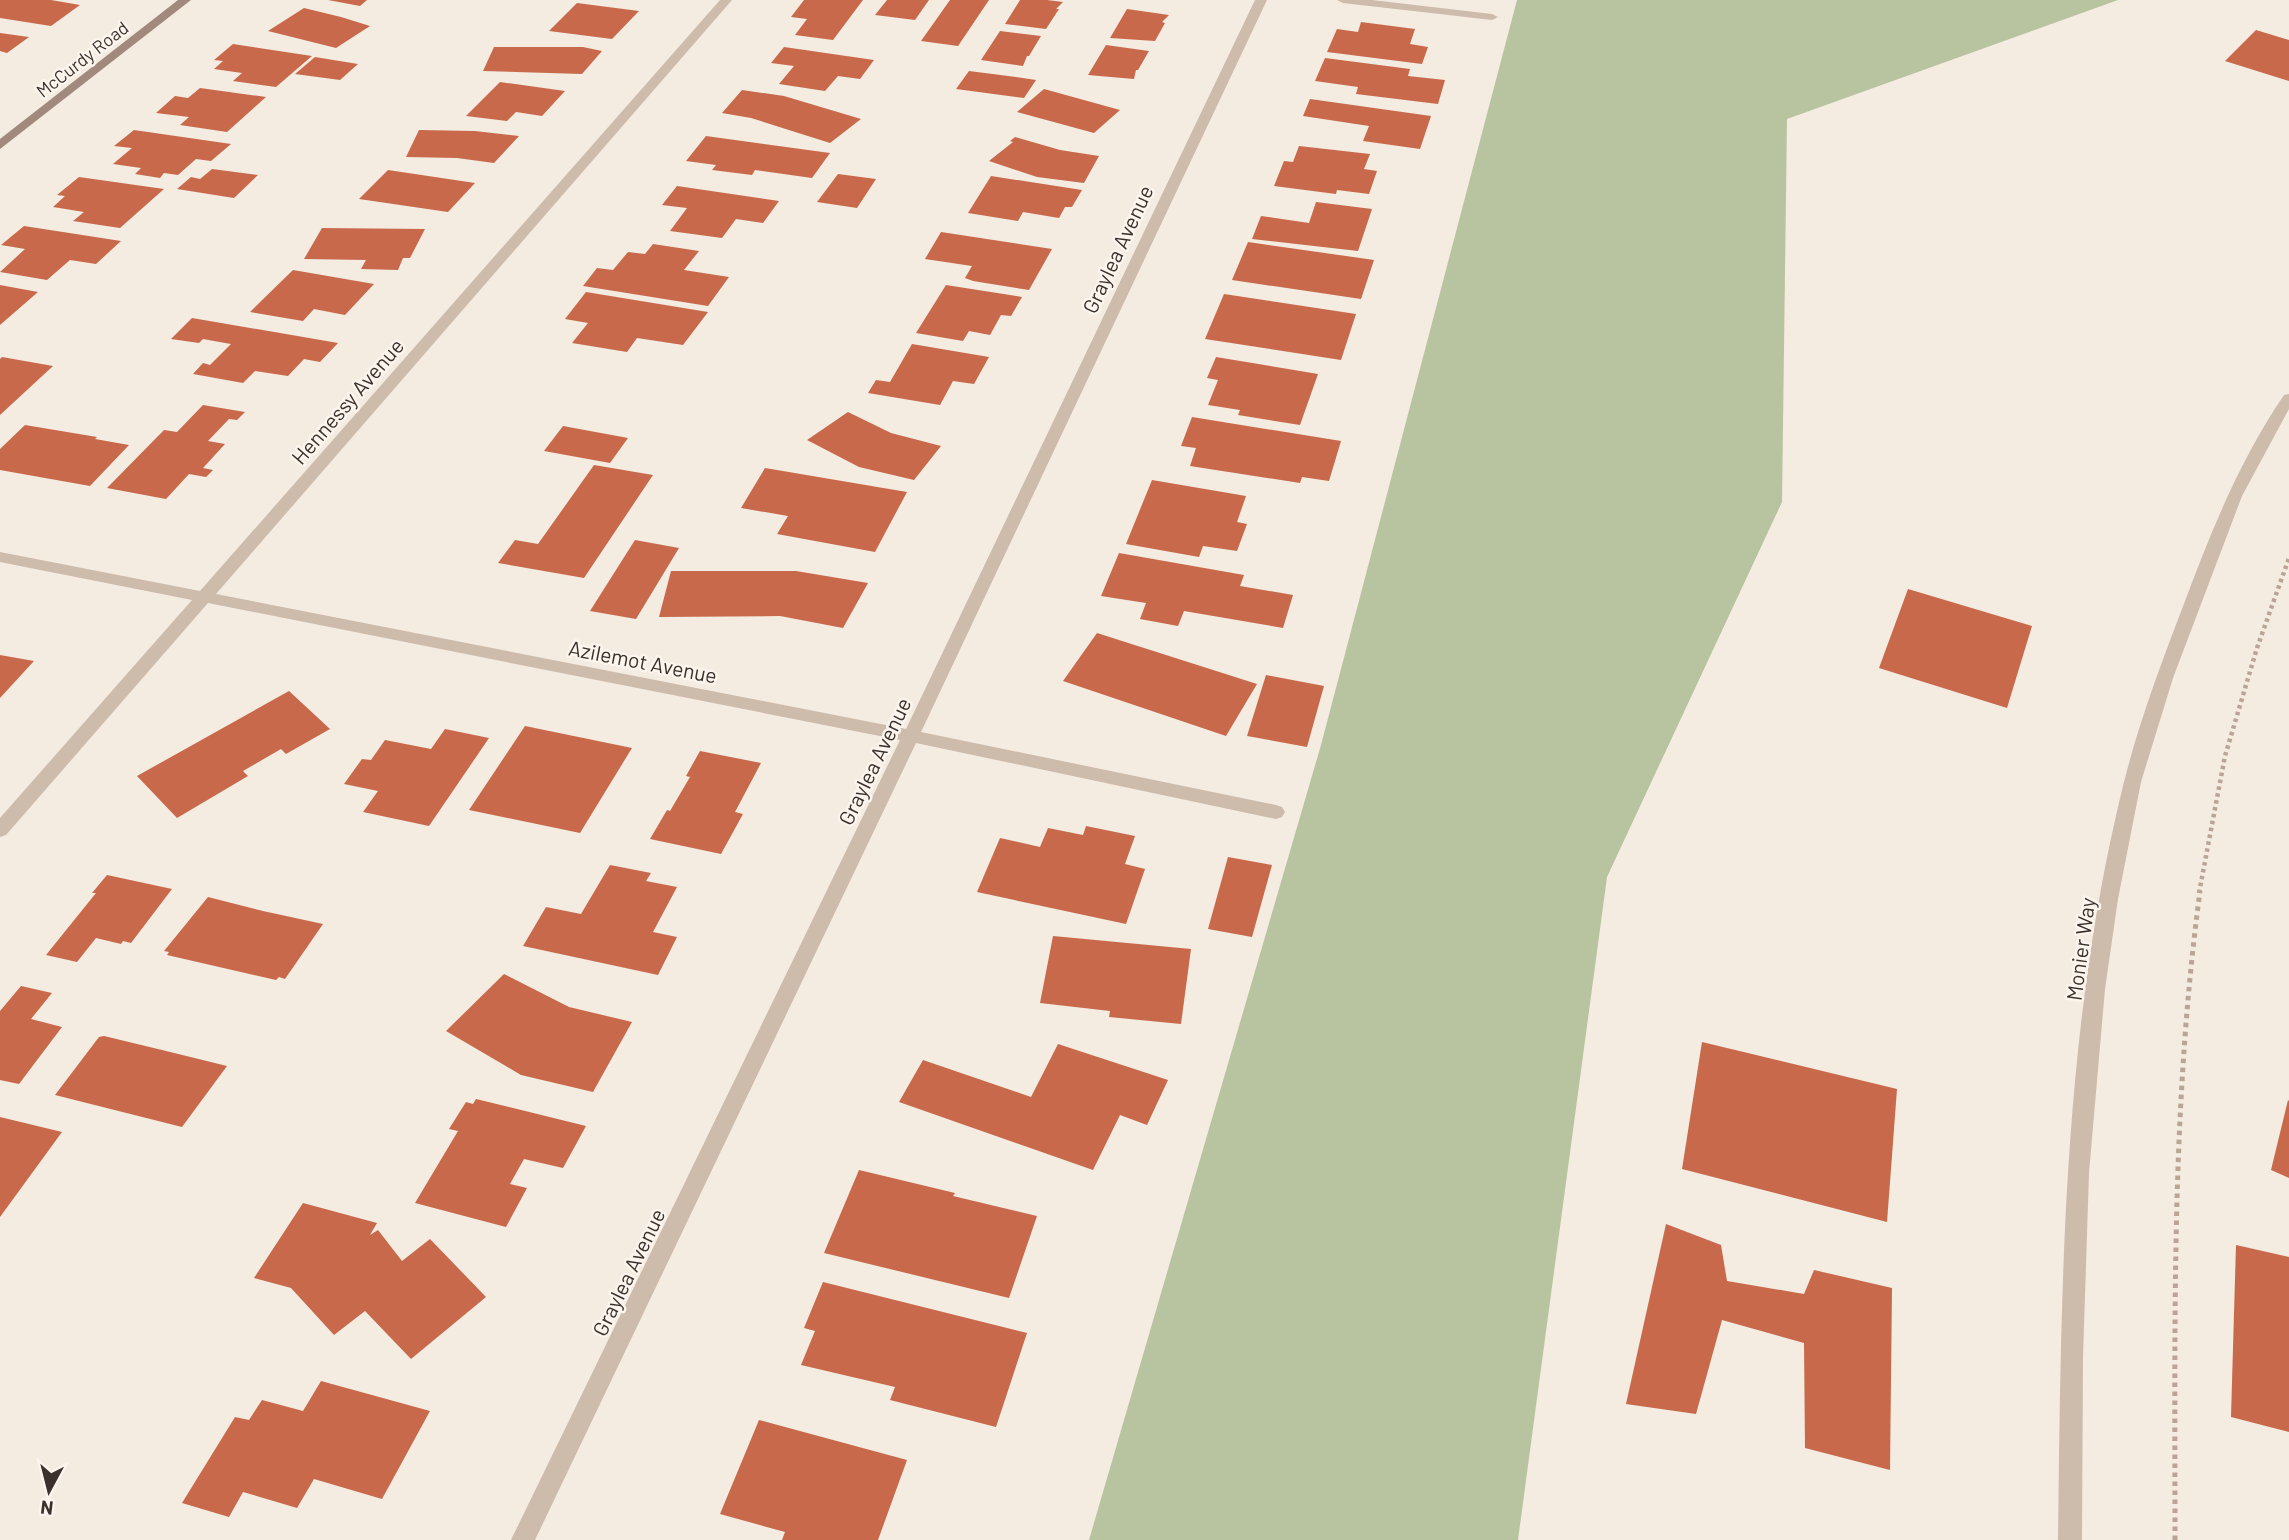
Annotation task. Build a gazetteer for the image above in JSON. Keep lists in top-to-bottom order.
{
  "streets": {
    "main road": ["McCurdy Road"],
    "street": [
      "Graylea Avenue",
      "Hennessy Avenue",
      "Azilemot Avenue",
      "Monier Way"
    ]
  },
  "crossings": [
    ["Graylea Avenue", "Azilemot Avenue"],
    ["Hennessy Avenue", "Azilemot Avenue"]
  ],
  "north": "bottom"
}
